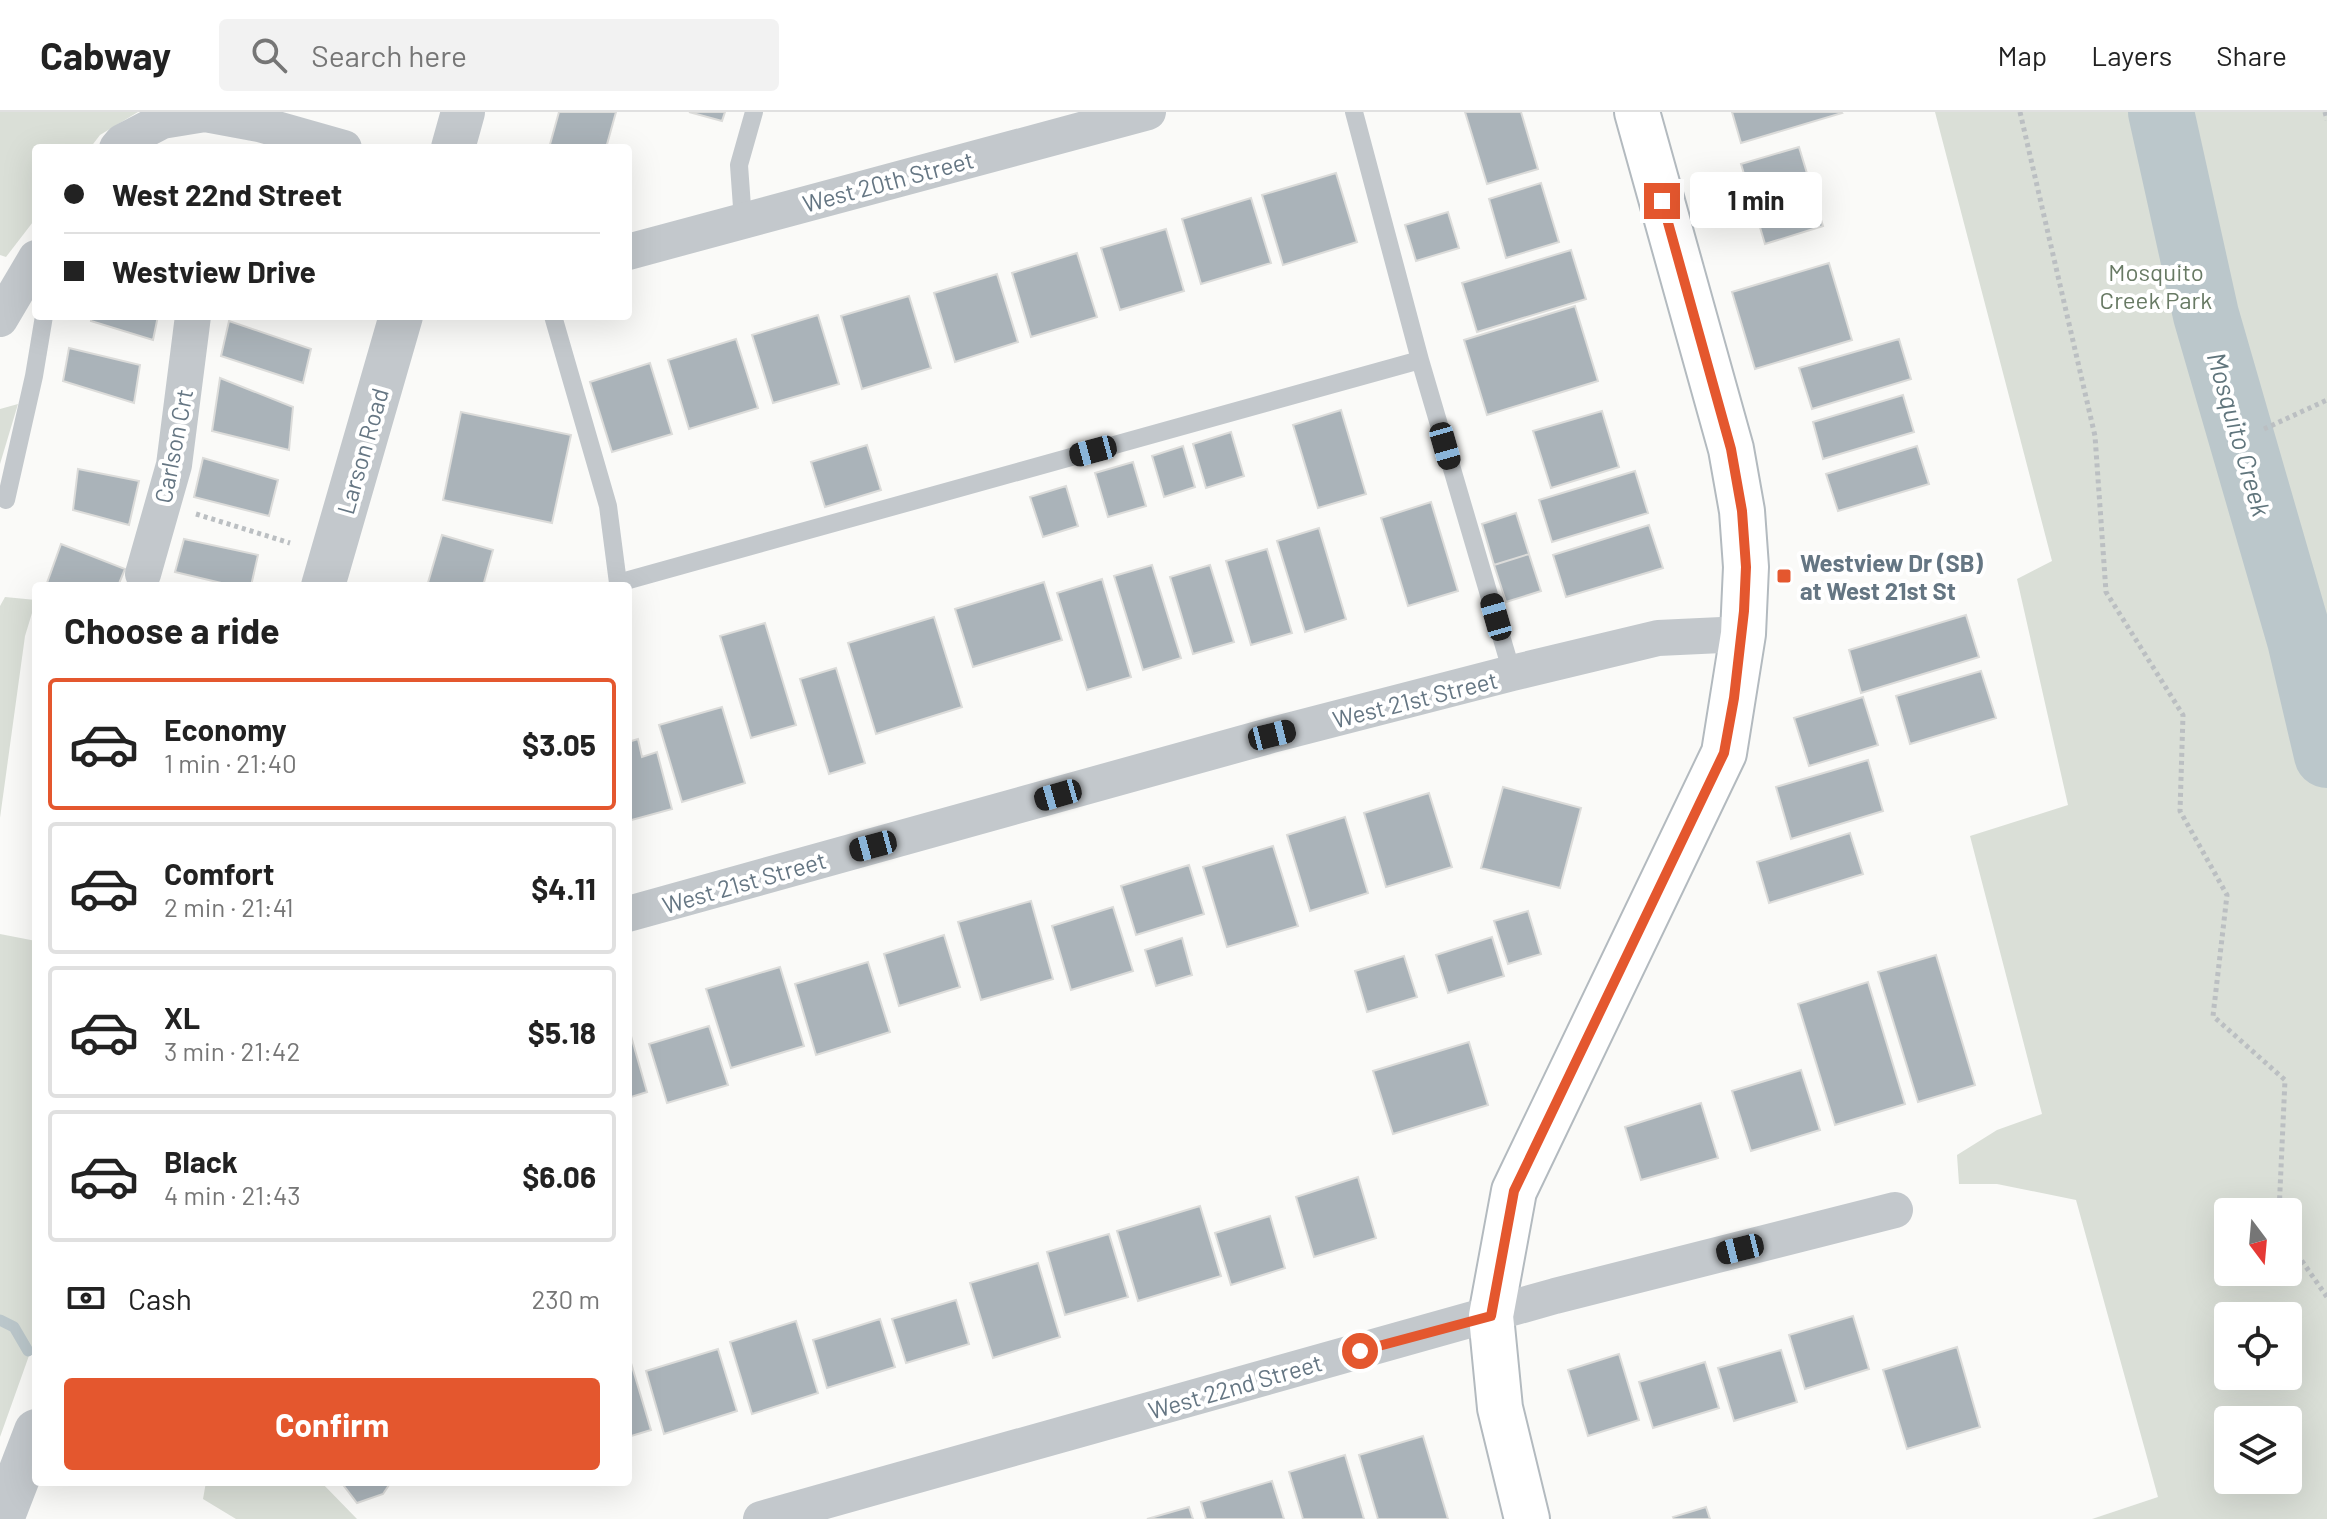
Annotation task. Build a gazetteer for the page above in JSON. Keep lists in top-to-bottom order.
{
  "streets": {
    "street": [
      "West 20th Street",
      "Carlson Crt",
      "Larson Road",
      "West 21st Street",
      "West 22nd Street"
    ]
  },
  "water": ["Mosquito Creek"],
  "parks": ["Mosquito Creek Park"],
  "places": {
    "transit": ["Westview Dr (SB) at West 21st St"]
  },
  "north": "bottom",
  "page": {
    "header": "Cabway",
    "search": "Search here",
    "nav": ["Map", "Layers", "Share"],
    "banner": ["West 22nd Street", "Westview Drive"],
    "bubble": "1 min",
    "heading": "Choose a ride",
    "list": [
      {
        "name": "Economy",
        "note": "1 min · 21:40",
        "value": "$3.05"
      },
      {
        "name": "Comfort",
        "note": "2 min · 21:41",
        "value": "$4.11"
      },
      {
        "name": "XL",
        "note": "3 min · 21:42",
        "value": "$5.18"
      },
      {
        "name": "Black",
        "note": "4 min · 21:43",
        "value": "$6.06"
      }
    ],
    "pay": ["Cash", "230 m"],
    "buttons": "Confirm"
  }
}
